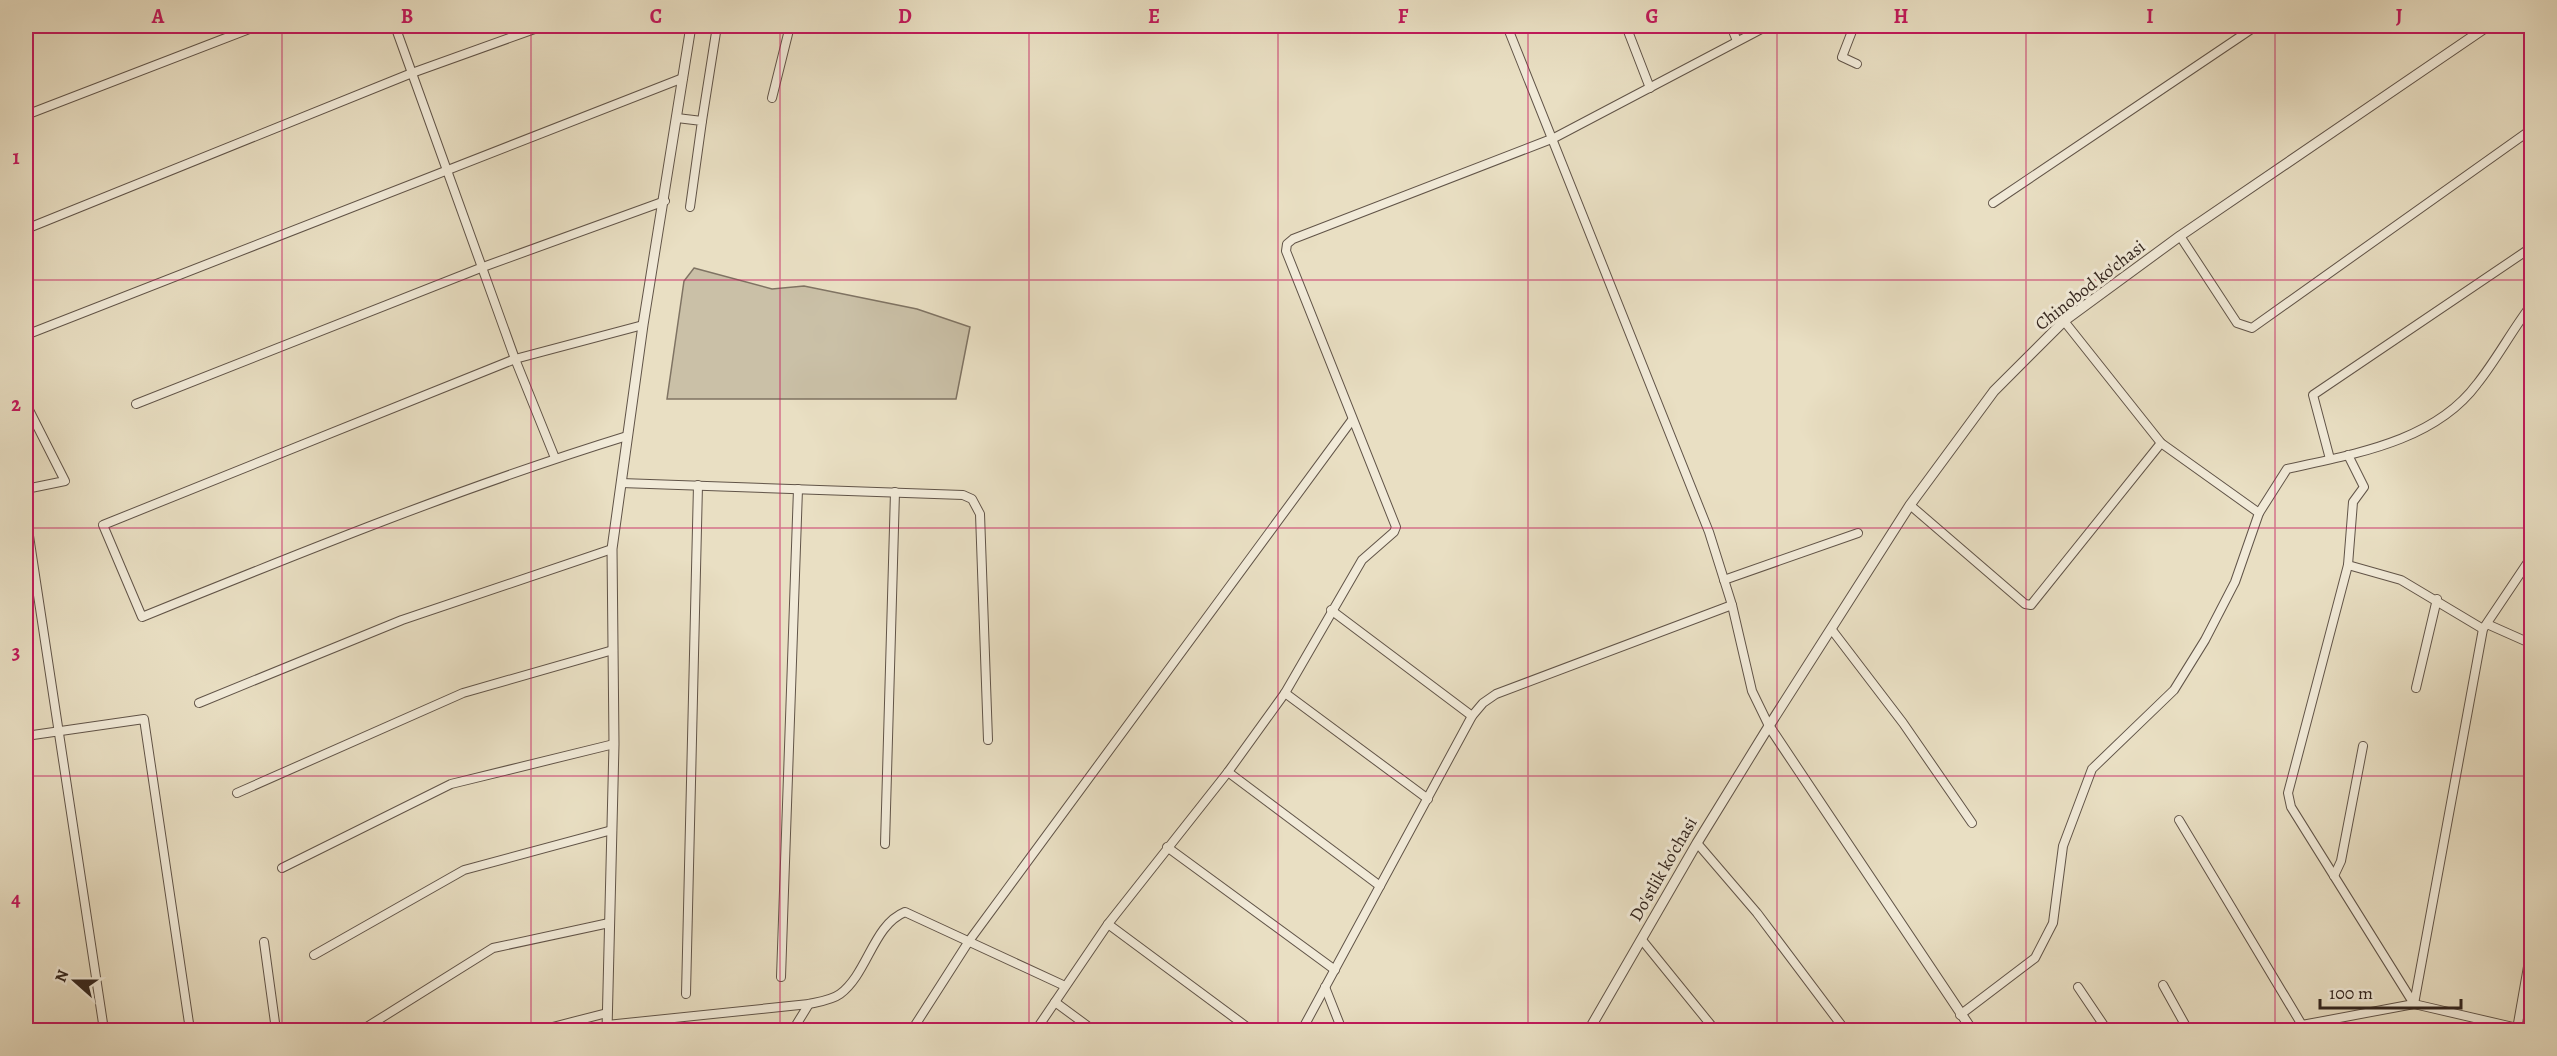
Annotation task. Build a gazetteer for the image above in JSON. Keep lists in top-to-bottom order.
{
  "streets": {
    "street": ["Chinobod ko'chasi", "Do'stlik ko'chasi"]
  },
  "crossings": [
    ["Chinobod ko'chasi", "Do'stlik ko'chasi"]
  ],
  "scale_bar": "100 m",
  "north": "left",
  "grid": {
    "columns": [
      "A",
      "B",
      "C",
      "D",
      "E",
      "F",
      "G",
      "H",
      "I",
      "J"
    ],
    "rows": [
      "1",
      "2",
      "3",
      "4"
    ]
  }
}
